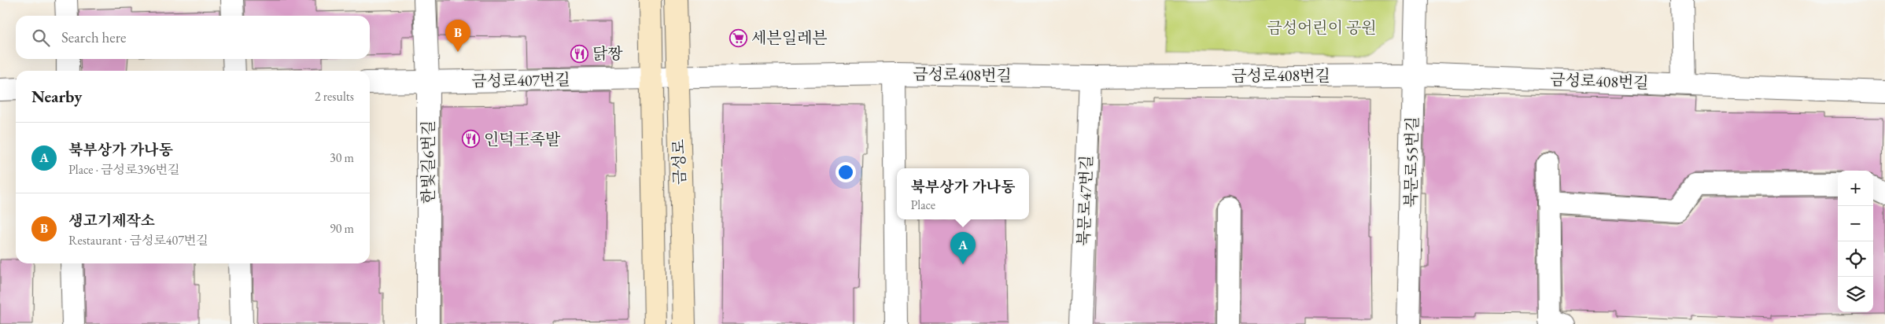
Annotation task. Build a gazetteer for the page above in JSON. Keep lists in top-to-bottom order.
{
  "streets": {
    "street": [
      "금성로408번길",
      "금성로407번길",
      "한빛길6번길",
      "금성로",
      "북문로55번길",
      "북문로47번길"
    ]
  },
  "crossings": [
    ["금성로408번길", "금성로407번길"],
    ["금성로408번길", "금성로"],
    ["금성로408번길", "북문로55번길"],
    ["금성로408번길", "북문로47번길"],
    ["금성로407번길", "한빛길6번길"],
    ["금성로407번길", "금성로"]
  ],
  "parks": ["금성어린이 공원"],
  "places": {
    "supermarket": ["세븐일레븐"],
    "restaurant": ["닭짱", "인덕王족발"]
  },
  "page": {
    "search": "Search here",
    "pins": ["B", "A"],
    "heading": ["Nearby", "2 results"],
    "list": [
      {
        "mark": "A",
        "name": "북부상가 가나동",
        "note": "Place · 금성로396번길",
        "value": "30 m"
      },
      {
        "mark": "B",
        "name": "생고기제작소",
        "note": "Restaurant · 금성로407번길",
        "value": "90 m"
      }
    ],
    "popup": ["북부상가 가나동", "Place"],
    "map_buttons": ["+", "−"]
  }
}
